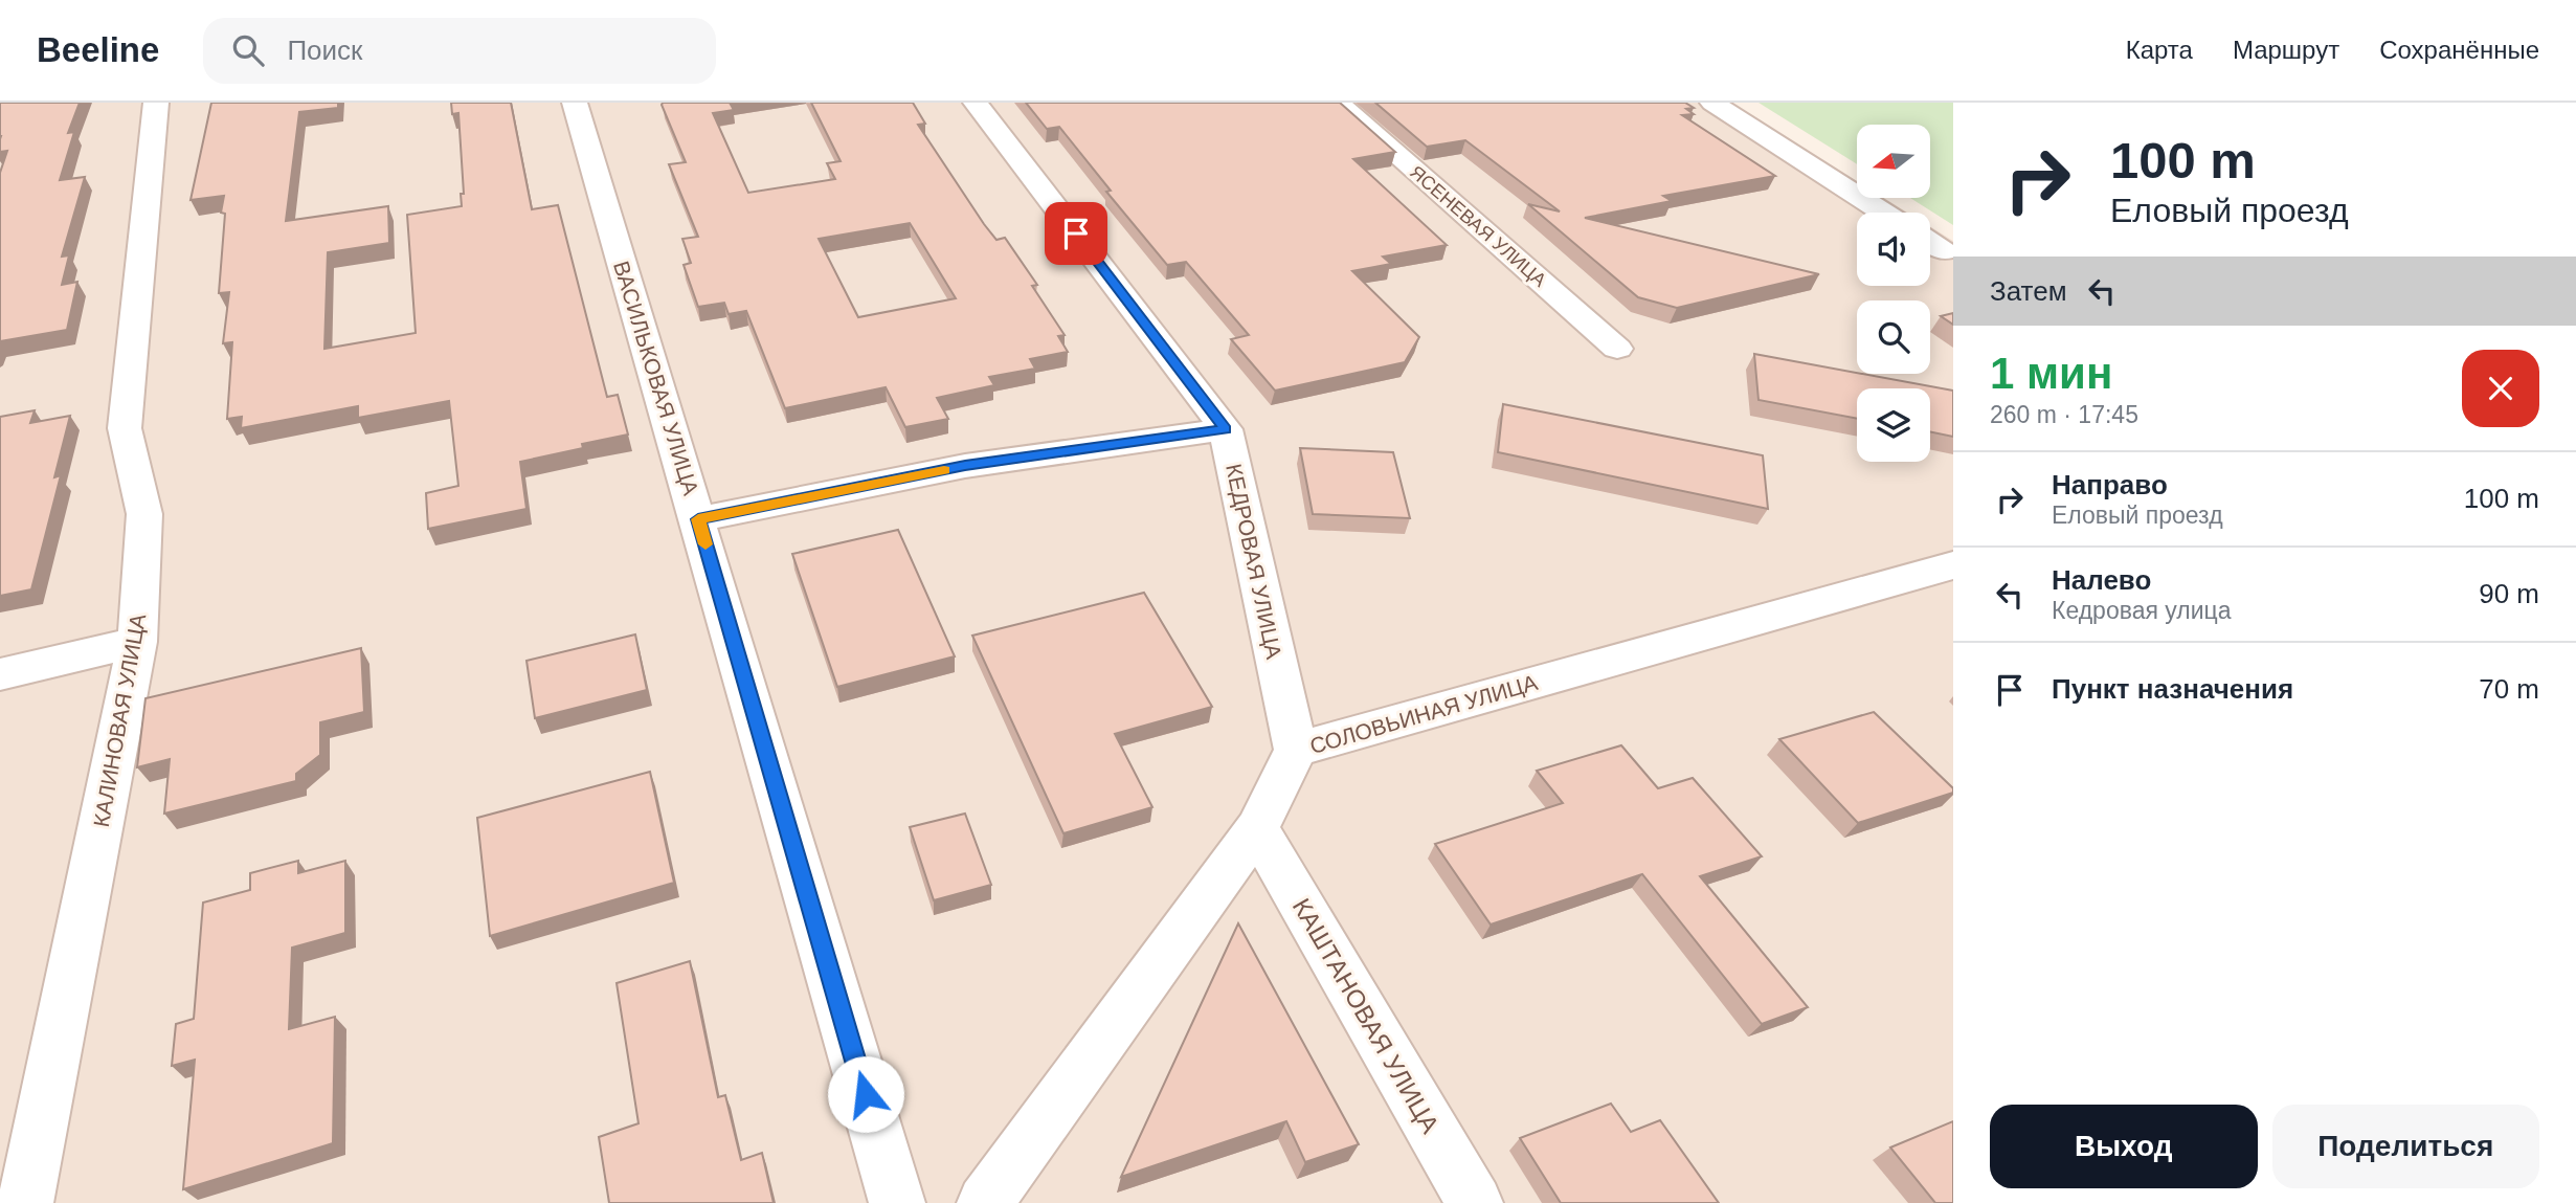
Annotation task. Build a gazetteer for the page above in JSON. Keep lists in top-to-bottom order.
{
  "streets": {
    "street": [
      "ЯСЕНЕВАЯ УЛИЦА",
      "ВАСИЛЬКОВАЯ УЛИЦА",
      "КЕДРОВАЯ УЛИЦА",
      "СОЛОВЬИНАЯ УЛИЦА",
      "КАЛИНОВАЯ УЛИЦА",
      "КАШТАНОВАЯ УЛИЦА"
    ]
  },
  "crossings": [
    ["КЕДРОВАЯ УЛИЦА", "СОЛОВЬИНАЯ УЛИЦА"],
    ["СОЛОВЬИНАЯ УЛИЦА", "КАШТАНОВАЯ УЛИЦА"]
  ],
  "north": "left",
  "page": {
    "header": "Beeline",
    "search": "Поиск",
    "nav": ["Карта", "Маршрут", "Сохранённые"],
    "turn": ["100 m", "Еловый проезд"],
    "then": "Затем",
    "heading": ["1 мин", "260 m · 17:45"],
    "list": [
      {
        "name": "Направо",
        "note": "Еловый проезд",
        "value": "100 m"
      },
      {
        "name": "Налево",
        "note": "Кедровая улица",
        "value": "90 m"
      },
      {
        "name": "Пункт назначения",
        "value": "70 m"
      }
    ],
    "buttons": ["Выход", "Поделиться"]
  }
}
